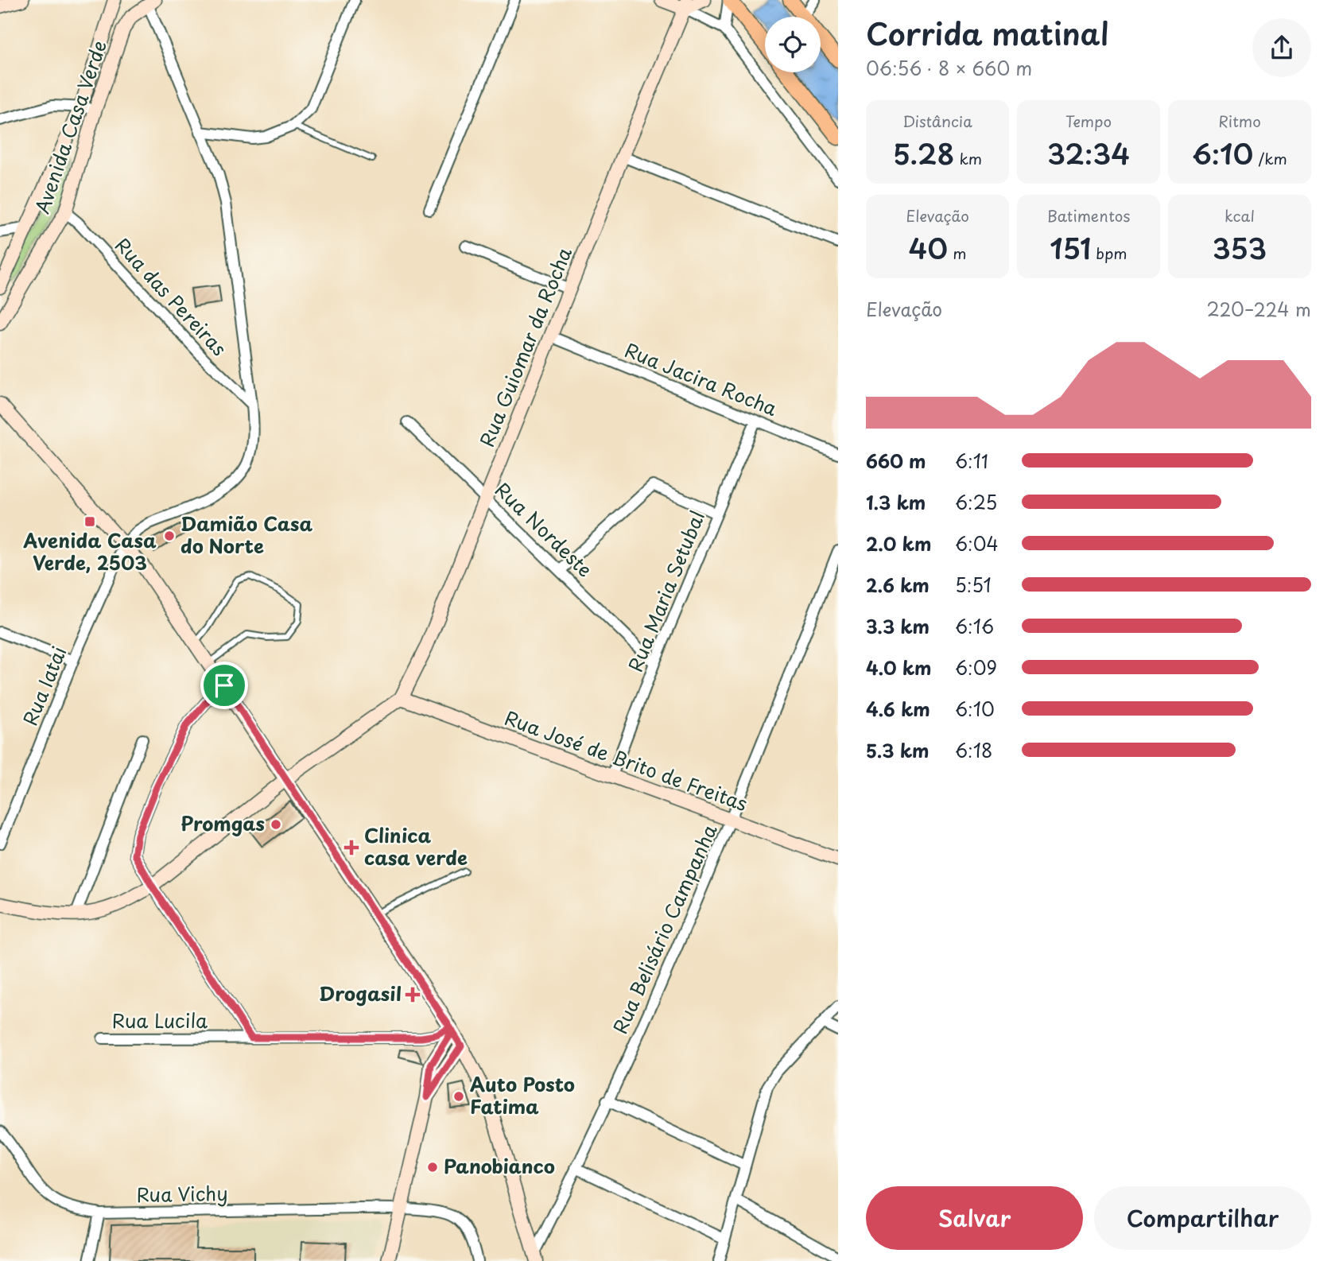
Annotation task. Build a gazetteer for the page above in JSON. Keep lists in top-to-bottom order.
{
  "streets": {
    "street": [
      "Avenida Casa Verde",
      "Rua das Pereiras",
      "Rua Guiomar da Rocha",
      "Rua Jacira Rocha",
      "Rua Nordeste",
      "Rua Maria Setubal",
      "Rua Iatai",
      "Rua José de Brito de Freitas",
      "Rua Belisário Campanha",
      "Rua Lucila",
      "Rua Vichy"
    ]
  },
  "crossings": [
    ["Avenida Casa Verde", "Rua das Pereiras"],
    ["Rua Guiomar da Rocha", "Rua Jacira Rocha"],
    ["Rua Guiomar da Rocha", "Rua Nordeste"],
    ["Rua Guiomar da Rocha", "Rua José de Brito de Freitas"],
    ["Rua Jacira Rocha", "Rua Maria Setubal"],
    ["Rua Nordeste", "Rua Maria Setubal"],
    ["Rua Maria Setubal", "Rua José de Brito de Freitas"],
    ["Rua José de Brito de Freitas", "Rua Belisário Campanha"]
  ],
  "places": {
    "transit": ["Avenida Casa Verde, 2503"],
    "other": [
      "Damião Casa do Norte",
      "Promgas",
      "Auto Posto Fatima",
      "Panobianco"
    ],
    "health": ["Clinica casa verde", "Drogasil"]
  },
  "page": {
    "heading": ["Corrida matinal", "06:56 · 8 × 660 m"],
    "stats": [
      ["Distância", "5.28 km"],
      ["Tempo", "32:34"],
      ["Ritmo", "6:10 /km"],
      ["Elevação", "40 m"],
      ["Batimentos", "151 bpm"],
      ["kcal", "353"]
    ],
    "chart": ["Elevação", "220–224 m"],
    "list": [
      {
        "name": "660 m",
        "note": "6:11"
      },
      {
        "name": "1.3 km",
        "note": "6:25"
      },
      {
        "name": "2.0 km",
        "note": "6:04"
      },
      {
        "name": "2.6 km",
        "note": "5:51"
      },
      {
        "name": "3.3 km",
        "note": "6:16"
      },
      {
        "name": "4.0 km",
        "note": "6:09"
      },
      {
        "name": "4.6 km",
        "note": "6:10"
      },
      {
        "name": "5.3 km",
        "note": "6:18"
      }
    ],
    "buttons": ["Salvar", "Compartilhar"]
  }
}
